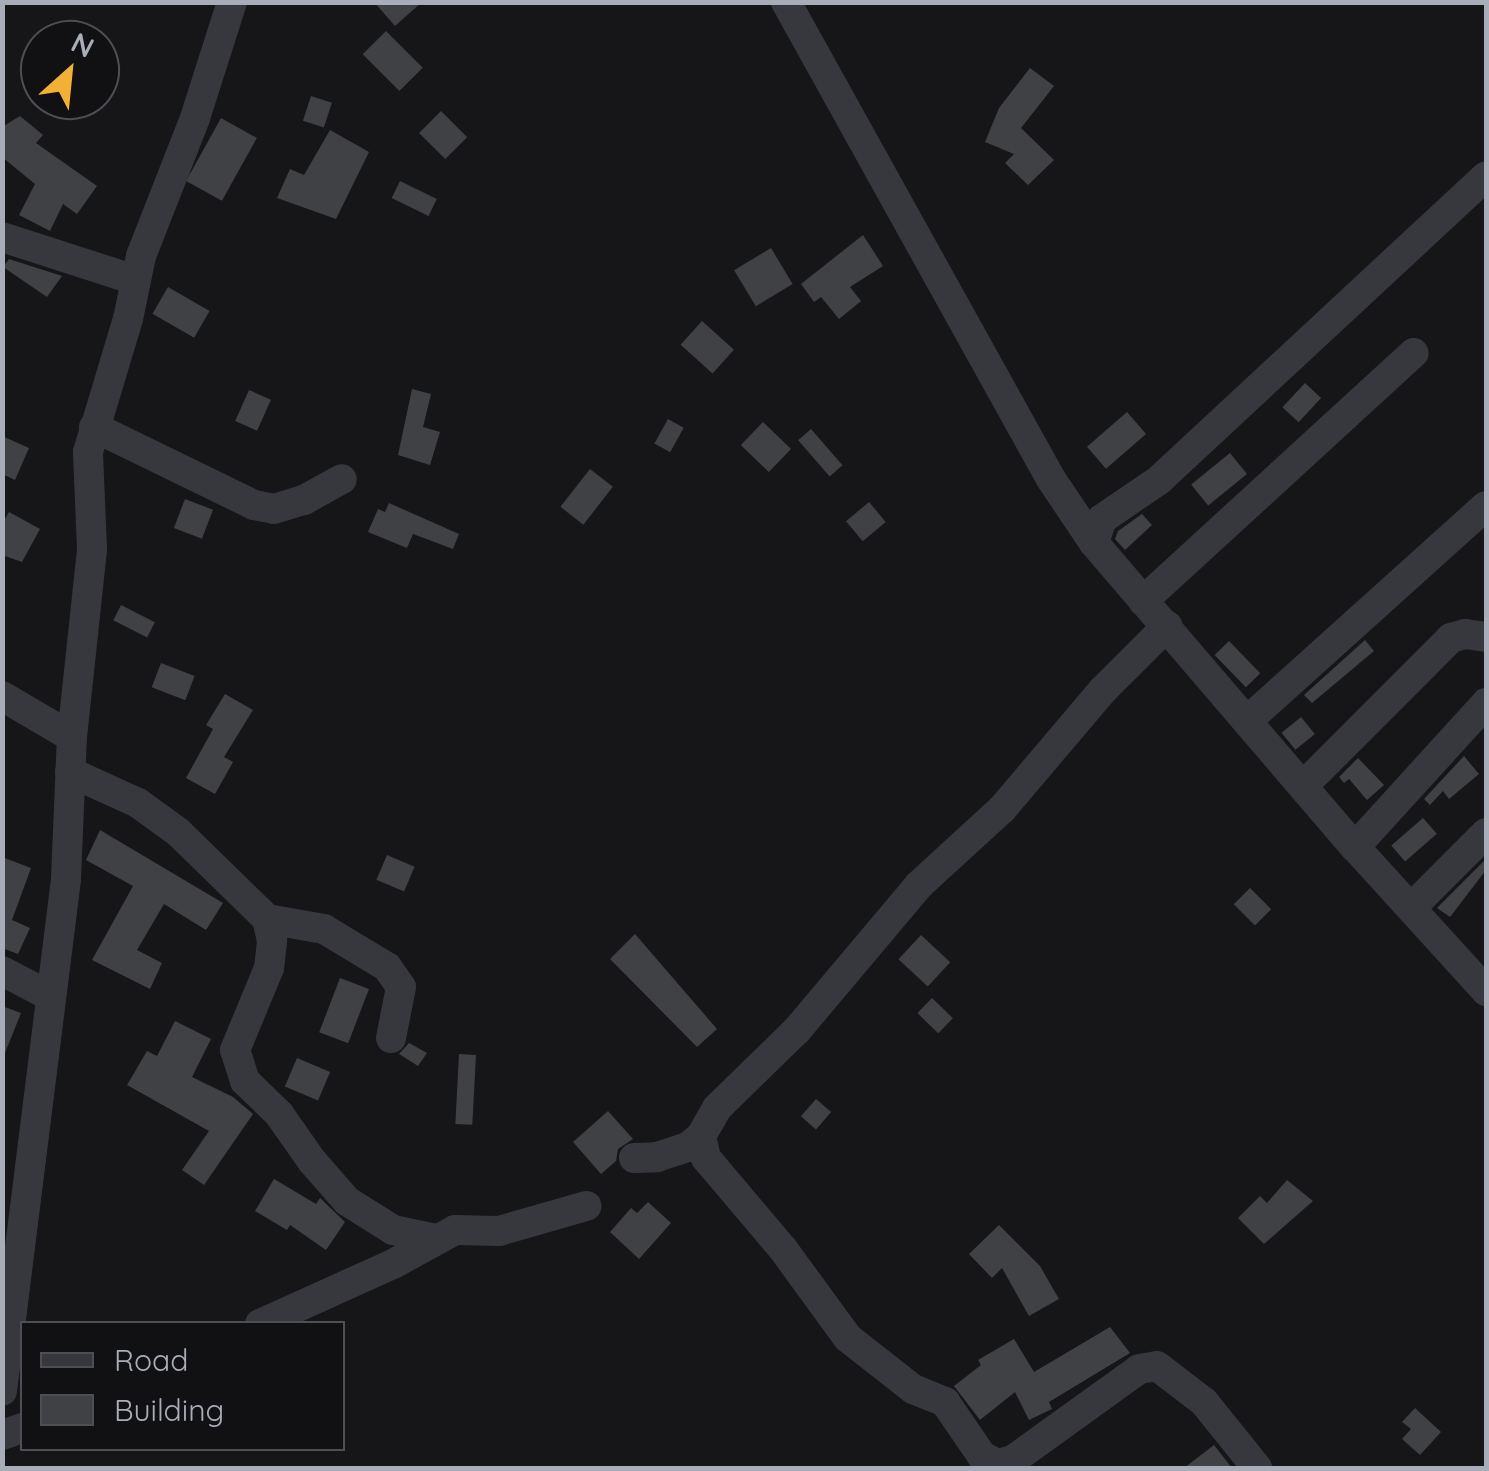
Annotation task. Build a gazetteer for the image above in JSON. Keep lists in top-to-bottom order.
{
  "legend": ["Road", "Building"],
  "north": "top right"
}
